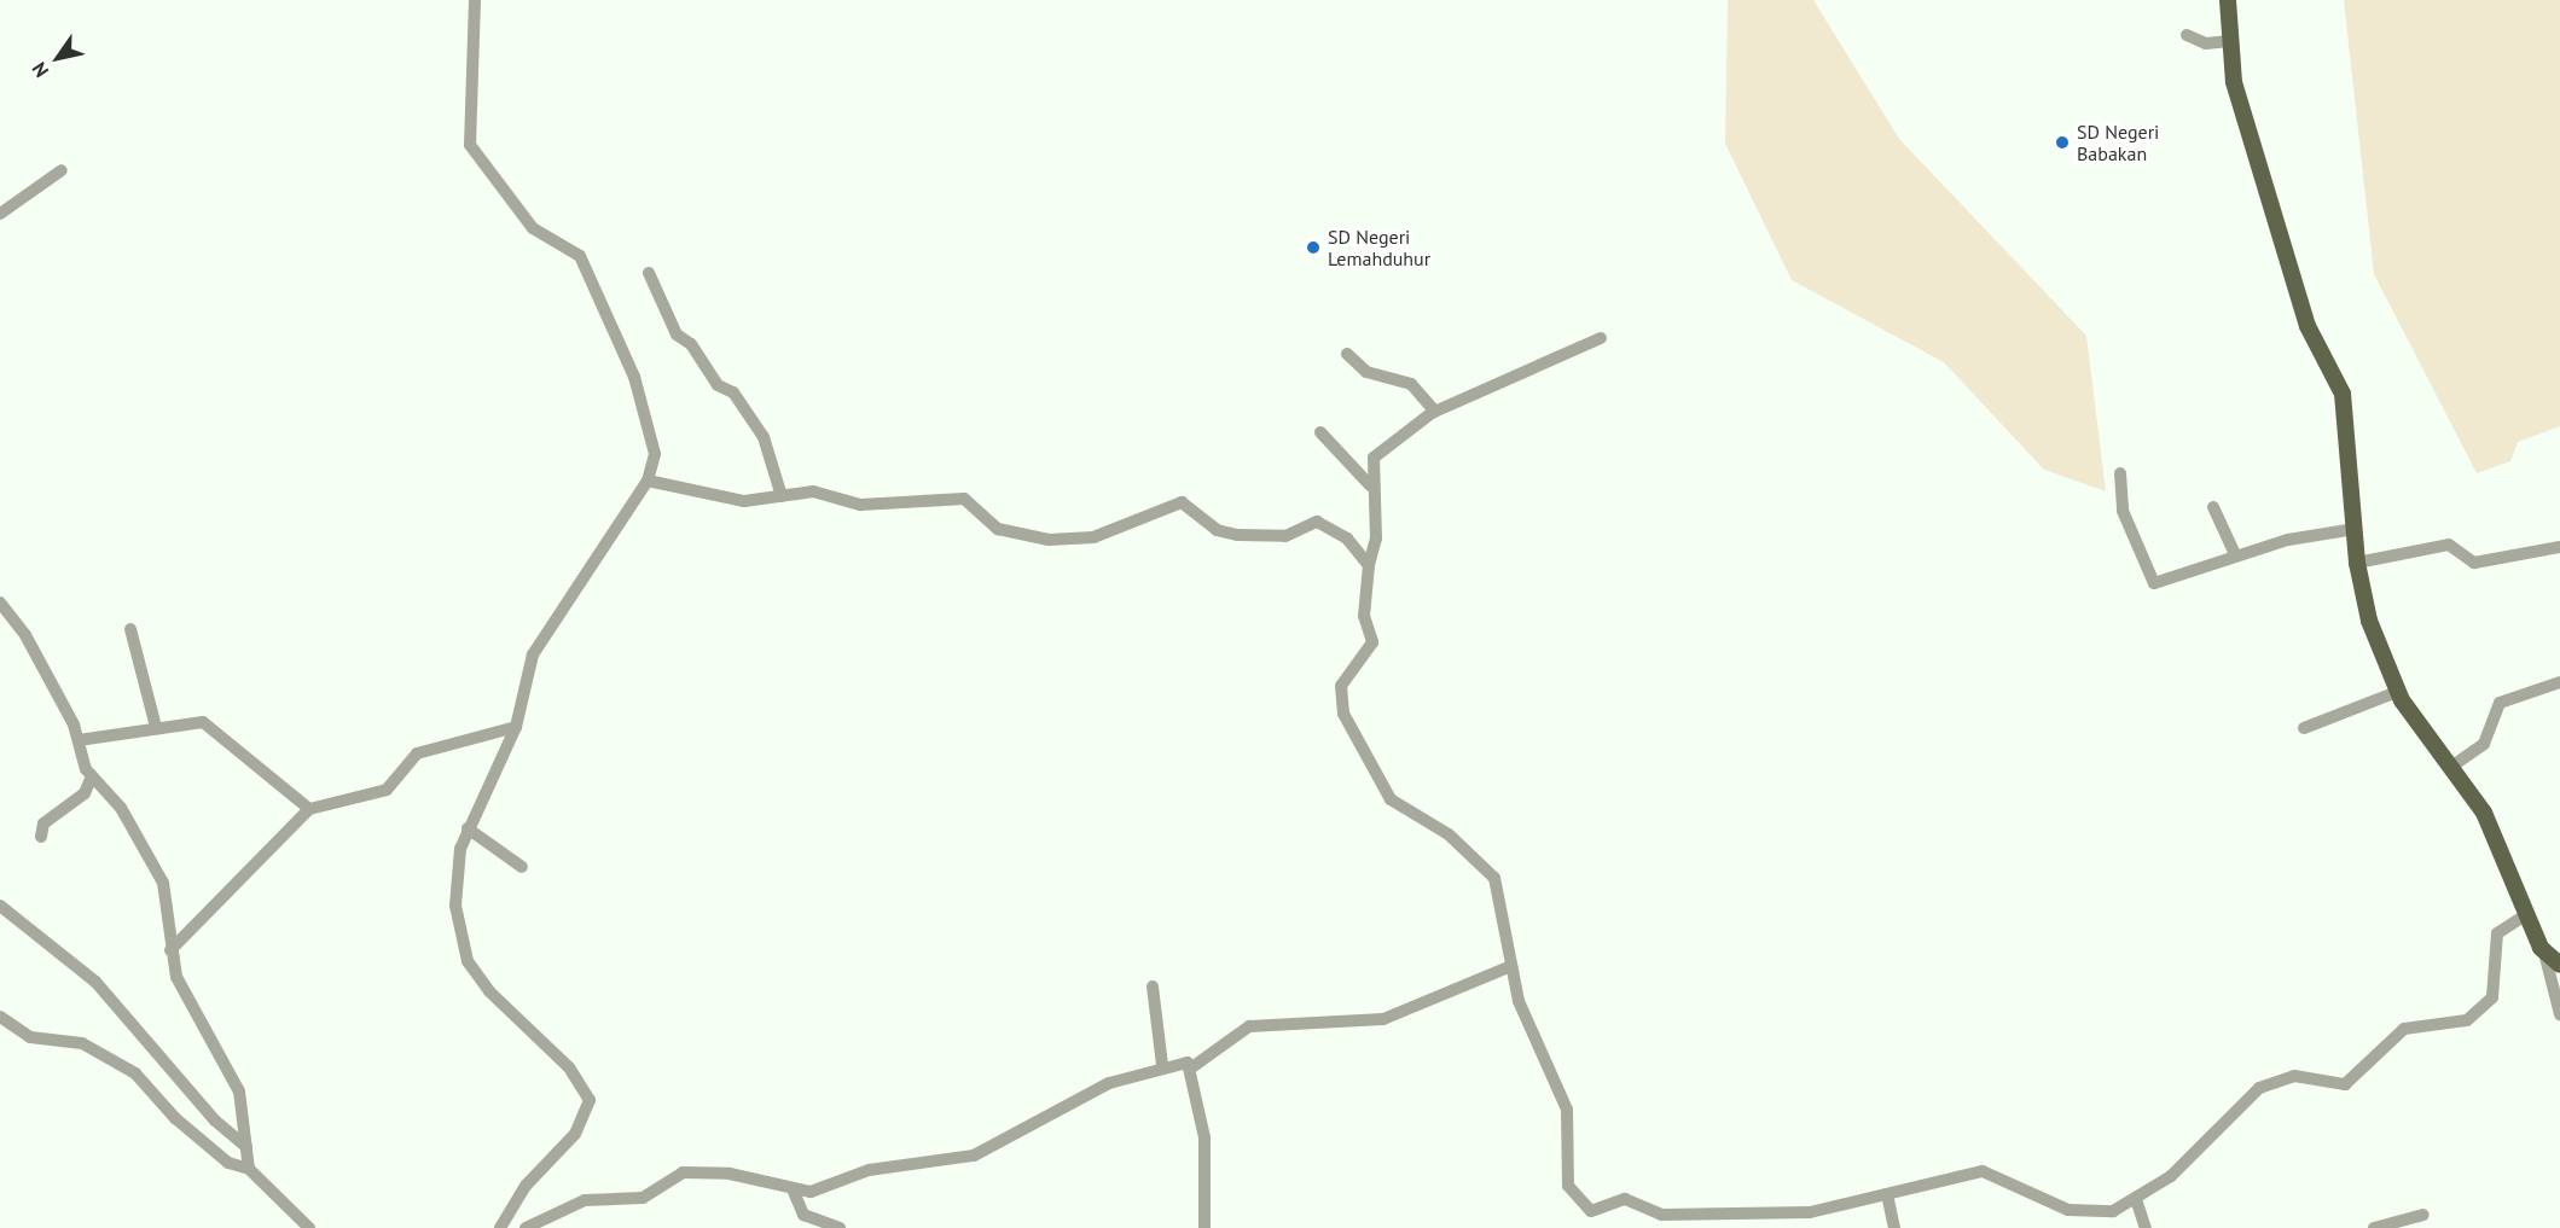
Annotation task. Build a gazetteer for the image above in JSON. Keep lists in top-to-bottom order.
{
  "places": ["SD Negeri Babakan", "SD Negeri Lemahduhur"],
  "north": "bottom left"
}
